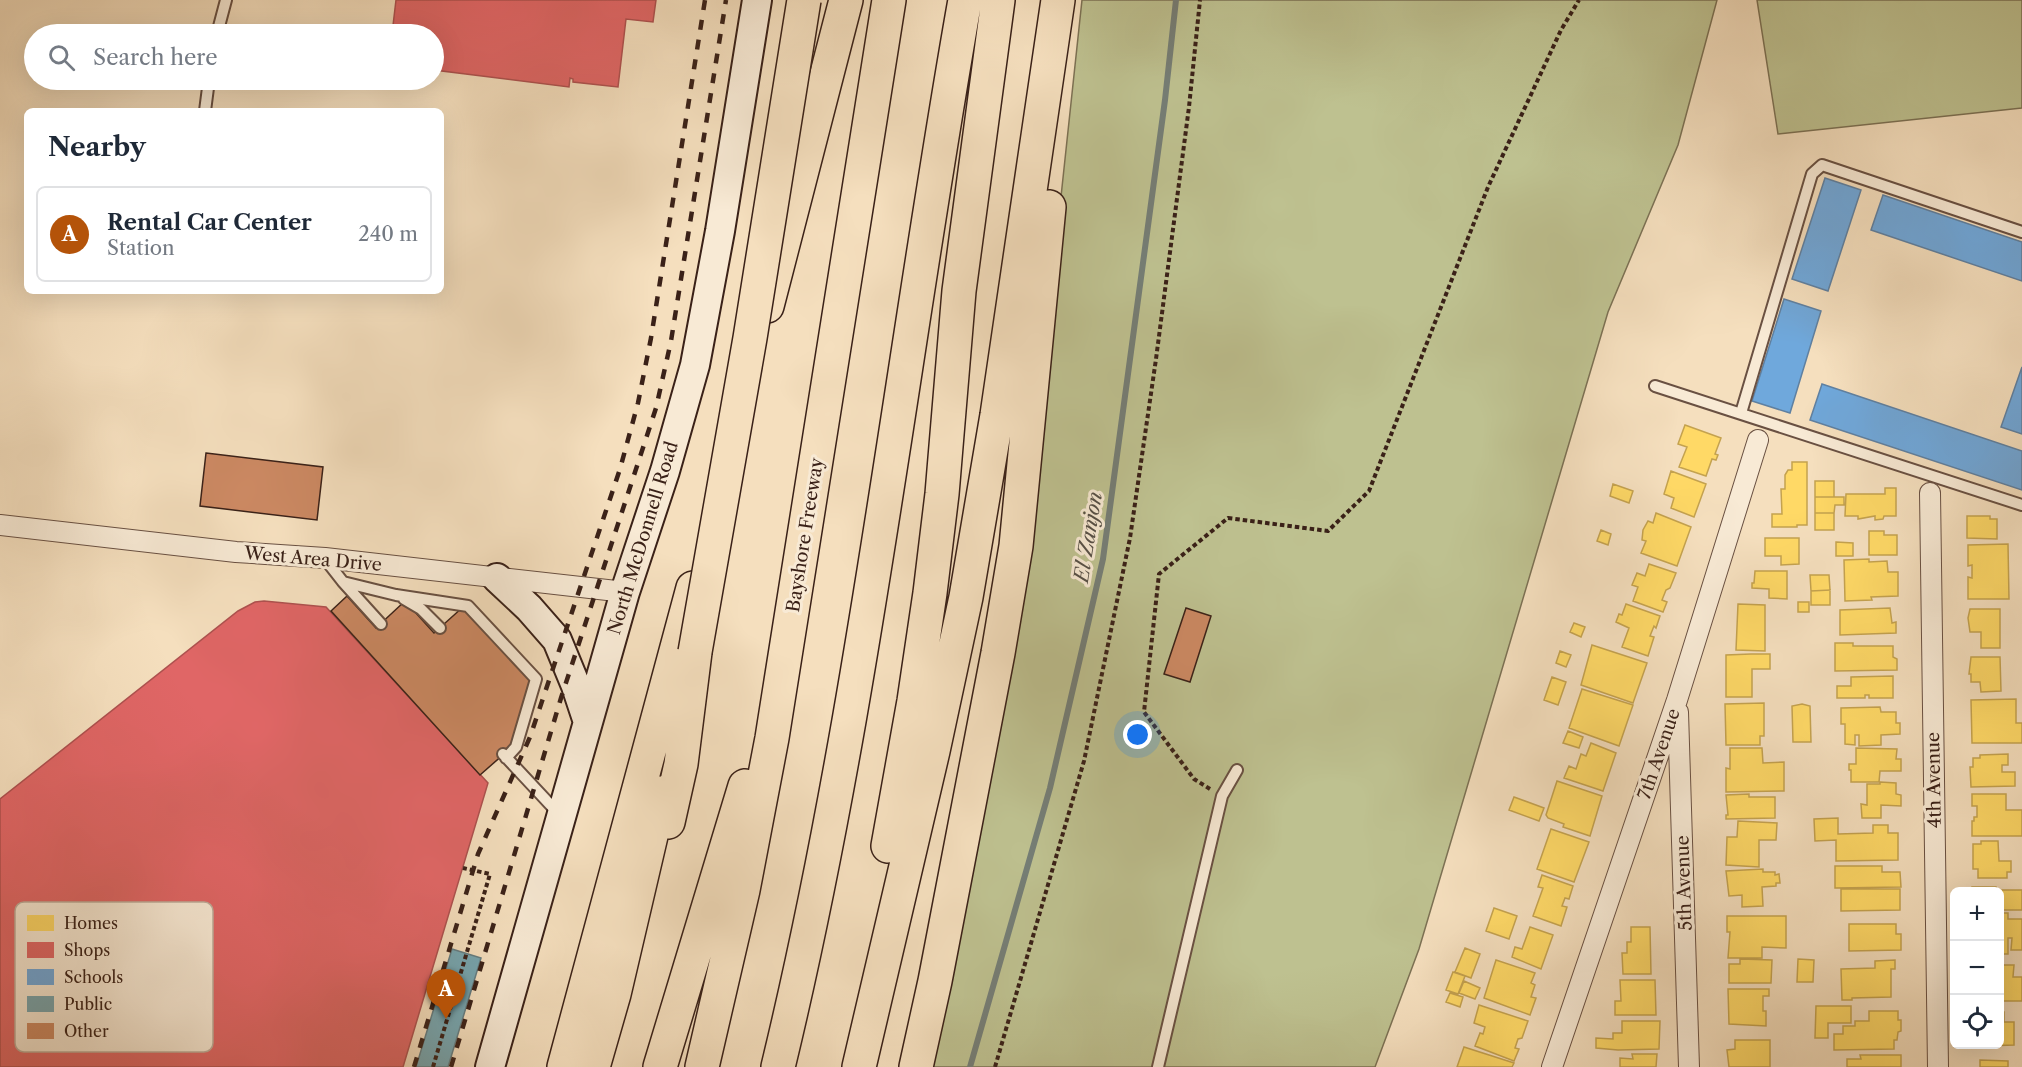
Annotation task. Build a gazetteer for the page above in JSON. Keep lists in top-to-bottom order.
{
  "streets": {
    "highway": ["Bayshore Freeway"],
    "street": [
      "North McDonnell Road",
      "West Area Drive",
      "7th Avenue",
      "4th Avenue",
      "5th Avenue"
    ]
  },
  "crossings": [
    ["North McDonnell Road", "West Area Drive"],
    ["7th Avenue", "5th Avenue"]
  ],
  "water": ["El Zanjon"],
  "legend": [
    "Homes",
    "Shops",
    "Schools",
    "Public",
    "Other"
  ],
  "page": {
    "search": "Search here",
    "heading": "Nearby",
    "list": [
      {
        "mark": "A",
        "name": "Rental Car Center",
        "note": "Station",
        "value": "240 m"
      }
    ],
    "map_buttons": ["+", "−"],
    "pins": "A"
  }
}
